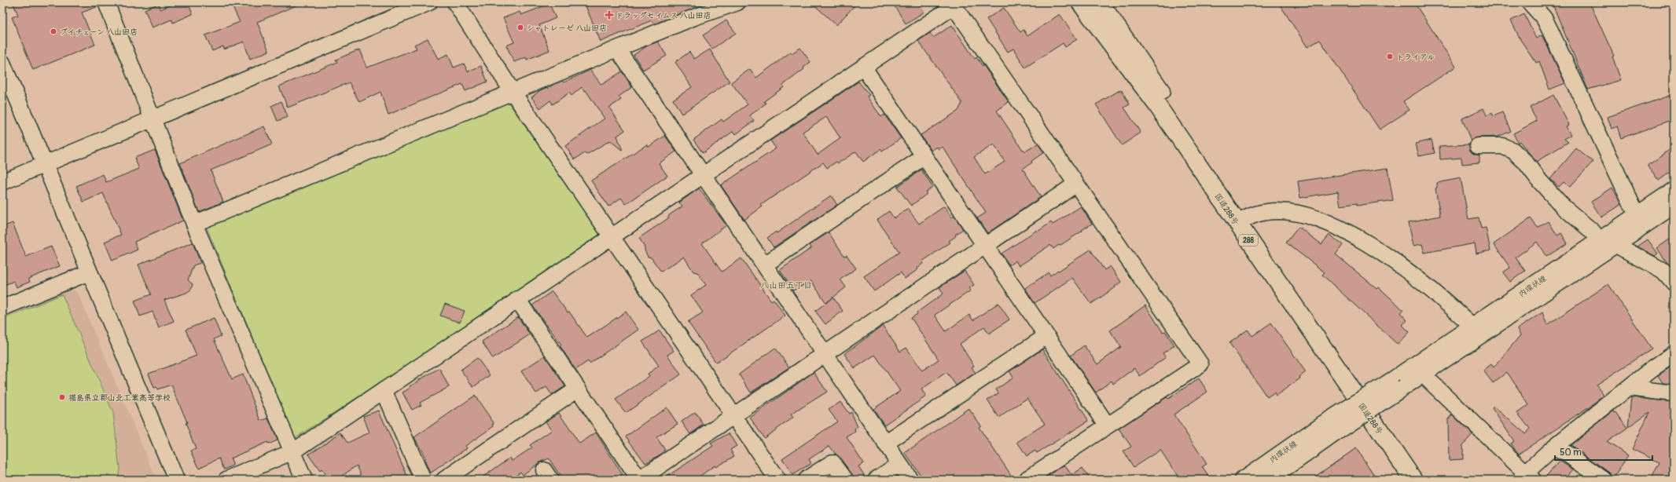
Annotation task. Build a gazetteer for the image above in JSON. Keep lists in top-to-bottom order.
{
  "streets": {
    "highway": ["国道288号", "288"],
    "street": ["内環状線"]
  },
  "districts": ["八山田五丁目"],
  "places": {
    "health": ["ドラッグセイムス 八山田店"],
    "other": [
      "シャトレーゼ 八山田店",
      "ブイチェーン 八山田店",
      "トライアル",
      "福島県立郡山北工業高等学校"
    ]
  },
  "scale_bar": "50 m"
}
